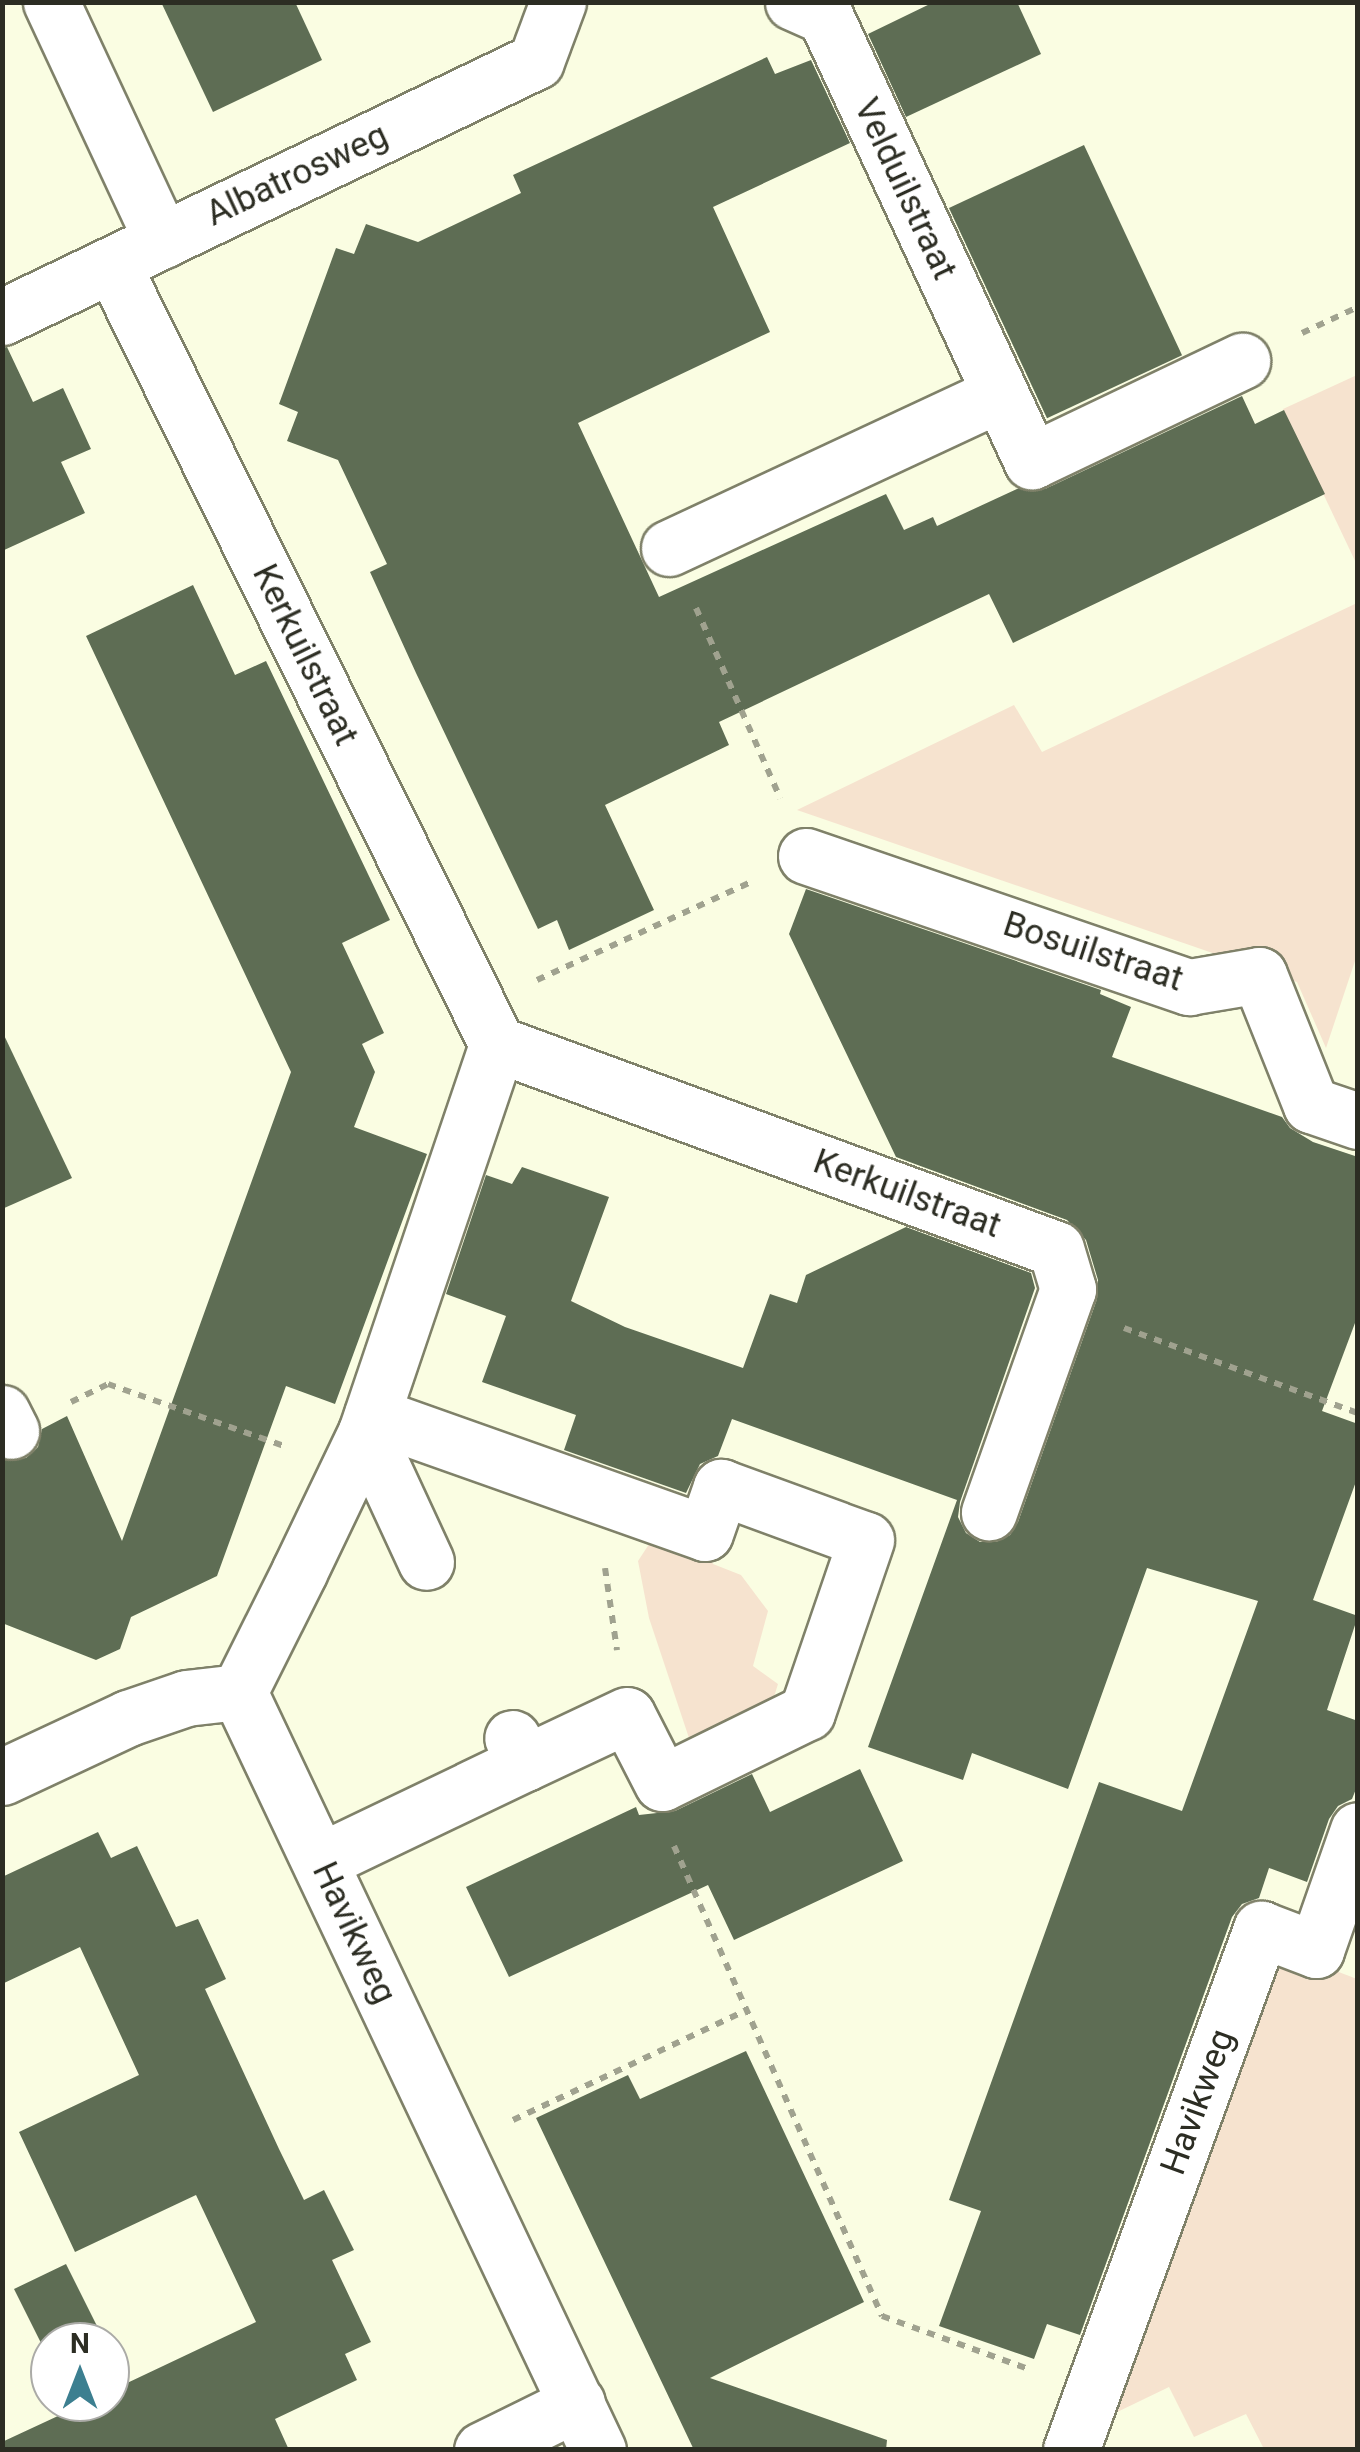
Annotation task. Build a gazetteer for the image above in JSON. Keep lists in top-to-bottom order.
{
  "streets": {
    "street": [
      "Albatrosweg",
      "Velduilstraat",
      "Kerkuilstraat",
      "Bosuilstraat",
      "Havikweg"
    ]
  },
  "crossings": [
    ["Albatrosweg", "Kerkuilstraat"]
  ],
  "north": "top"
}
